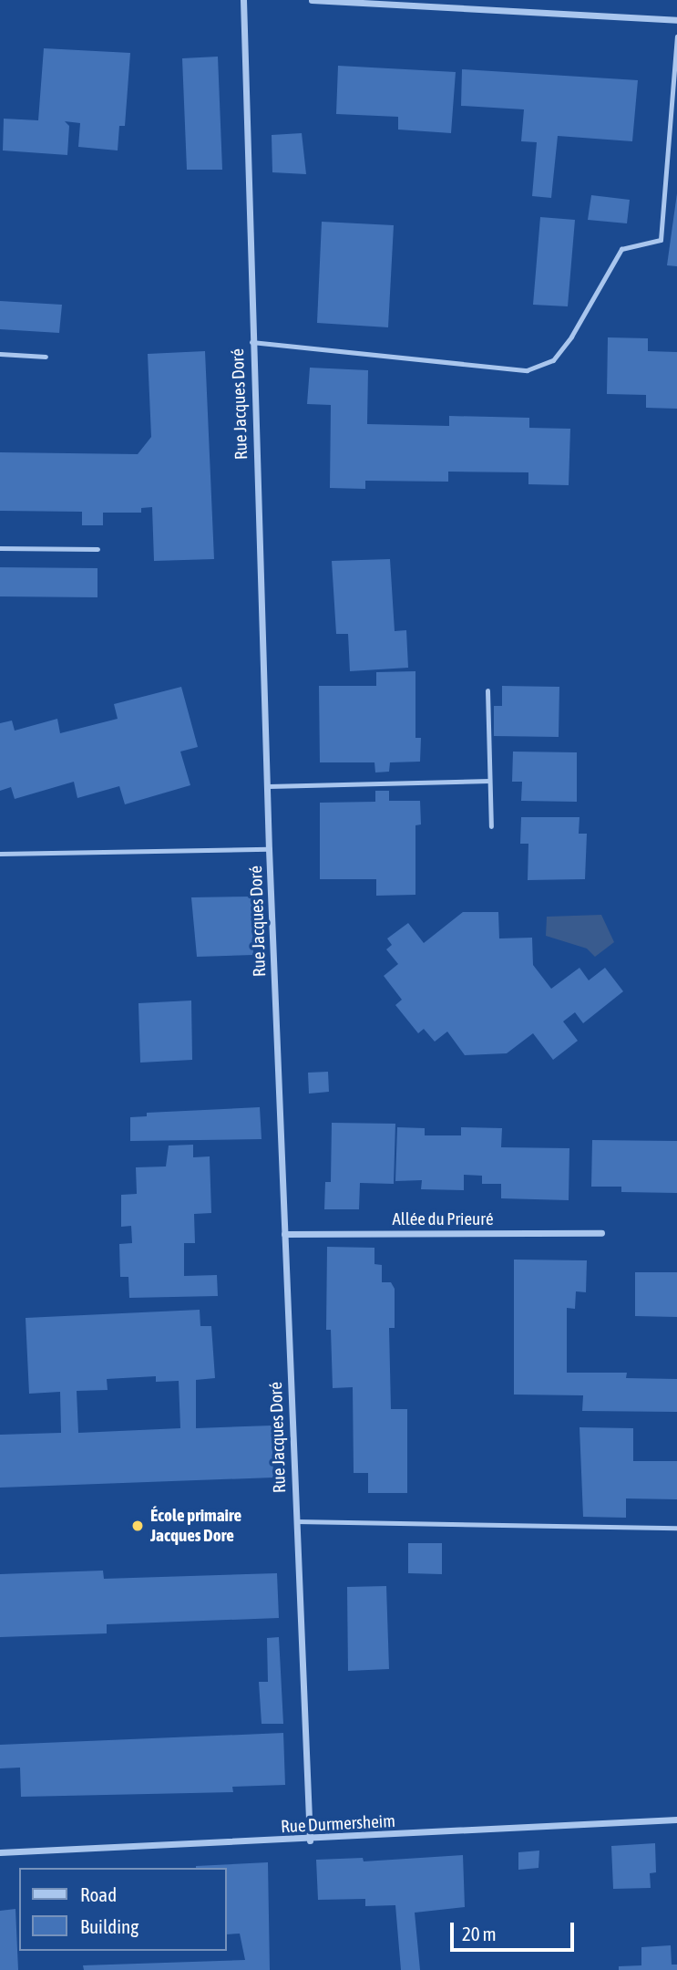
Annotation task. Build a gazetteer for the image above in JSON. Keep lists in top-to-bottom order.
{
  "streets": {
    "street": ["Rue Jacques Doré", "Allée du Prieuré", "Rue Durmersheim"]
  },
  "crossings": [
    ["Rue Jacques Doré", "Allée du Prieuré"],
    ["Rue Jacques Doré", "Rue Durmersheim"]
  ],
  "places": ["École primaire Jacques Dore"],
  "legend": ["Road", "Building"],
  "scale_bar": "20 m"
}
